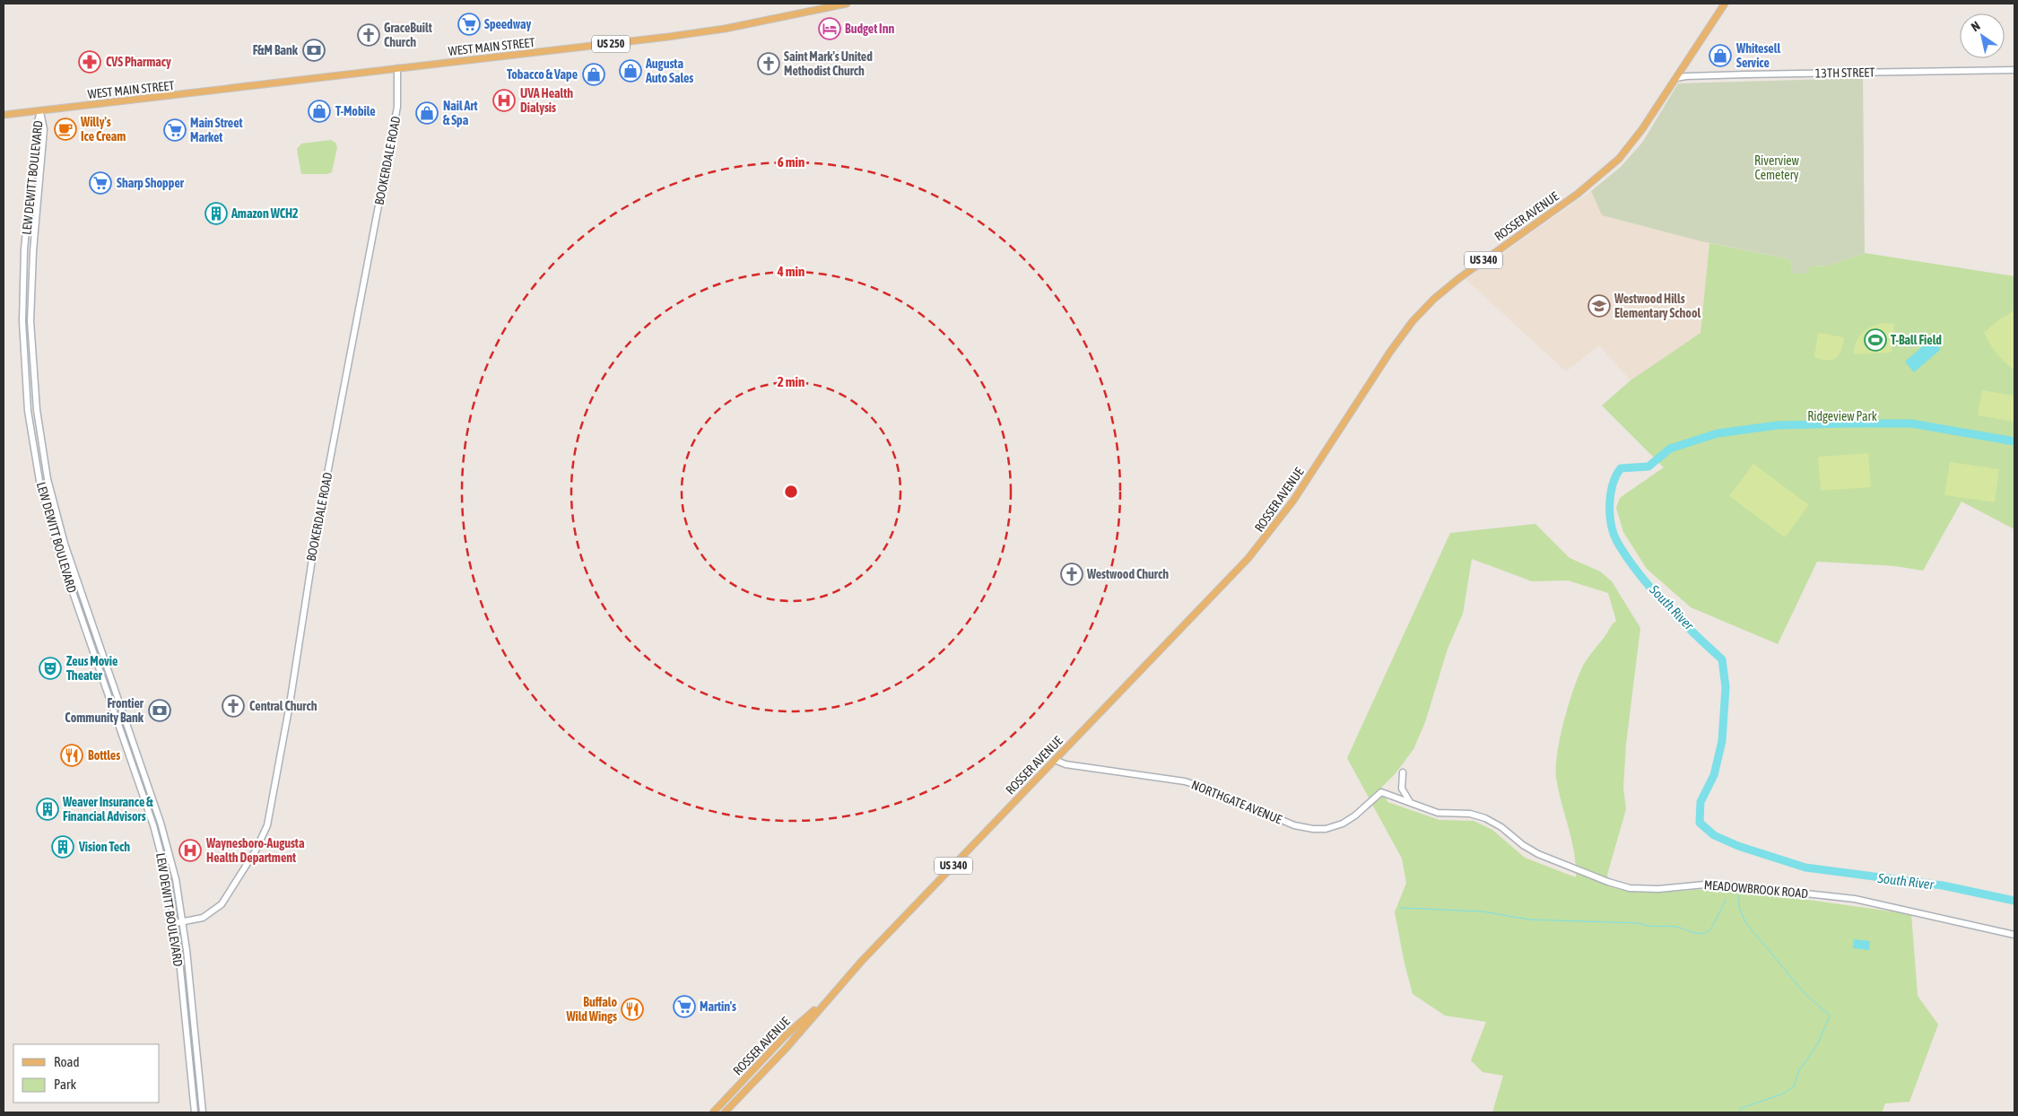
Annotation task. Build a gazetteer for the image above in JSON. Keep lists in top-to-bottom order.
{
  "streets": {
    "main road": [
      "US 250",
      "WEST MAIN STREET",
      "ROSSER AVENUE",
      "US 340"
    ],
    "street": [
      "13TH STREET",
      "BOOKERDALE ROAD",
      "LEW DEWITT BOULEVARD",
      "NORTHGATE AVENUE",
      "MEADOWBROOK ROAD"
    ]
  },
  "crossings": [
    ["WEST MAIN STREET", "BOOKERDALE ROAD"],
    ["WEST MAIN STREET", "LEW DEWITT BOULEVARD"],
    ["13TH STREET", "ROSSER AVENUE"],
    ["BOOKERDALE ROAD", "LEW DEWITT BOULEVARD"],
    ["ROSSER AVENUE", "NORTHGATE AVENUE"],
    ["NORTHGATE AVENUE", "MEADOWBROOK ROAD"]
  ],
  "water": ["South River"],
  "parks": ["Riverview Cemetery", "Ridgeview Park"],
  "places": {
    "supermarket": [
      "Speedway",
      "Main Street Market",
      "Sharp Shopper",
      "Martin's"
    ],
    "hotel": ["Budget Inn"],
    "church": [
      "GraceBuilt Church",
      "Saint Mark's United Methodist Church",
      "Westwood Church",
      "Central Church"
    ],
    "bank": ["F&M Bank", "Frontier Community Bank"],
    "shop": [
      "Whitesell Service",
      "Augusta Auto Sales",
      "Tobacco & Vape",
      "T-Mobile",
      "Nail Art & Spa"
    ],
    "pharmacy": ["CVS Pharmacy"],
    "hospital": ["UVA Health Dialysis", "Waynesboro-Augusta Health Department"],
    "cafe": ["Willy's Ice Cream"],
    "building": ["Amazon WCH2", "Weaver Insurance & Financial Advisors", "Vision Tech"],
    "school or university": ["Westwood Hills Elementary School"],
    "sports": ["T-Ball Field"],
    "theatre": ["Zeus Movie Theater"],
    "restaurant": ["Bottles", "Buffalo Wild Wings"]
  },
  "legend": ["Road", "Park"],
  "north": "top left",
  "rings": ["6 min", "4 min", "2 min"]
}
